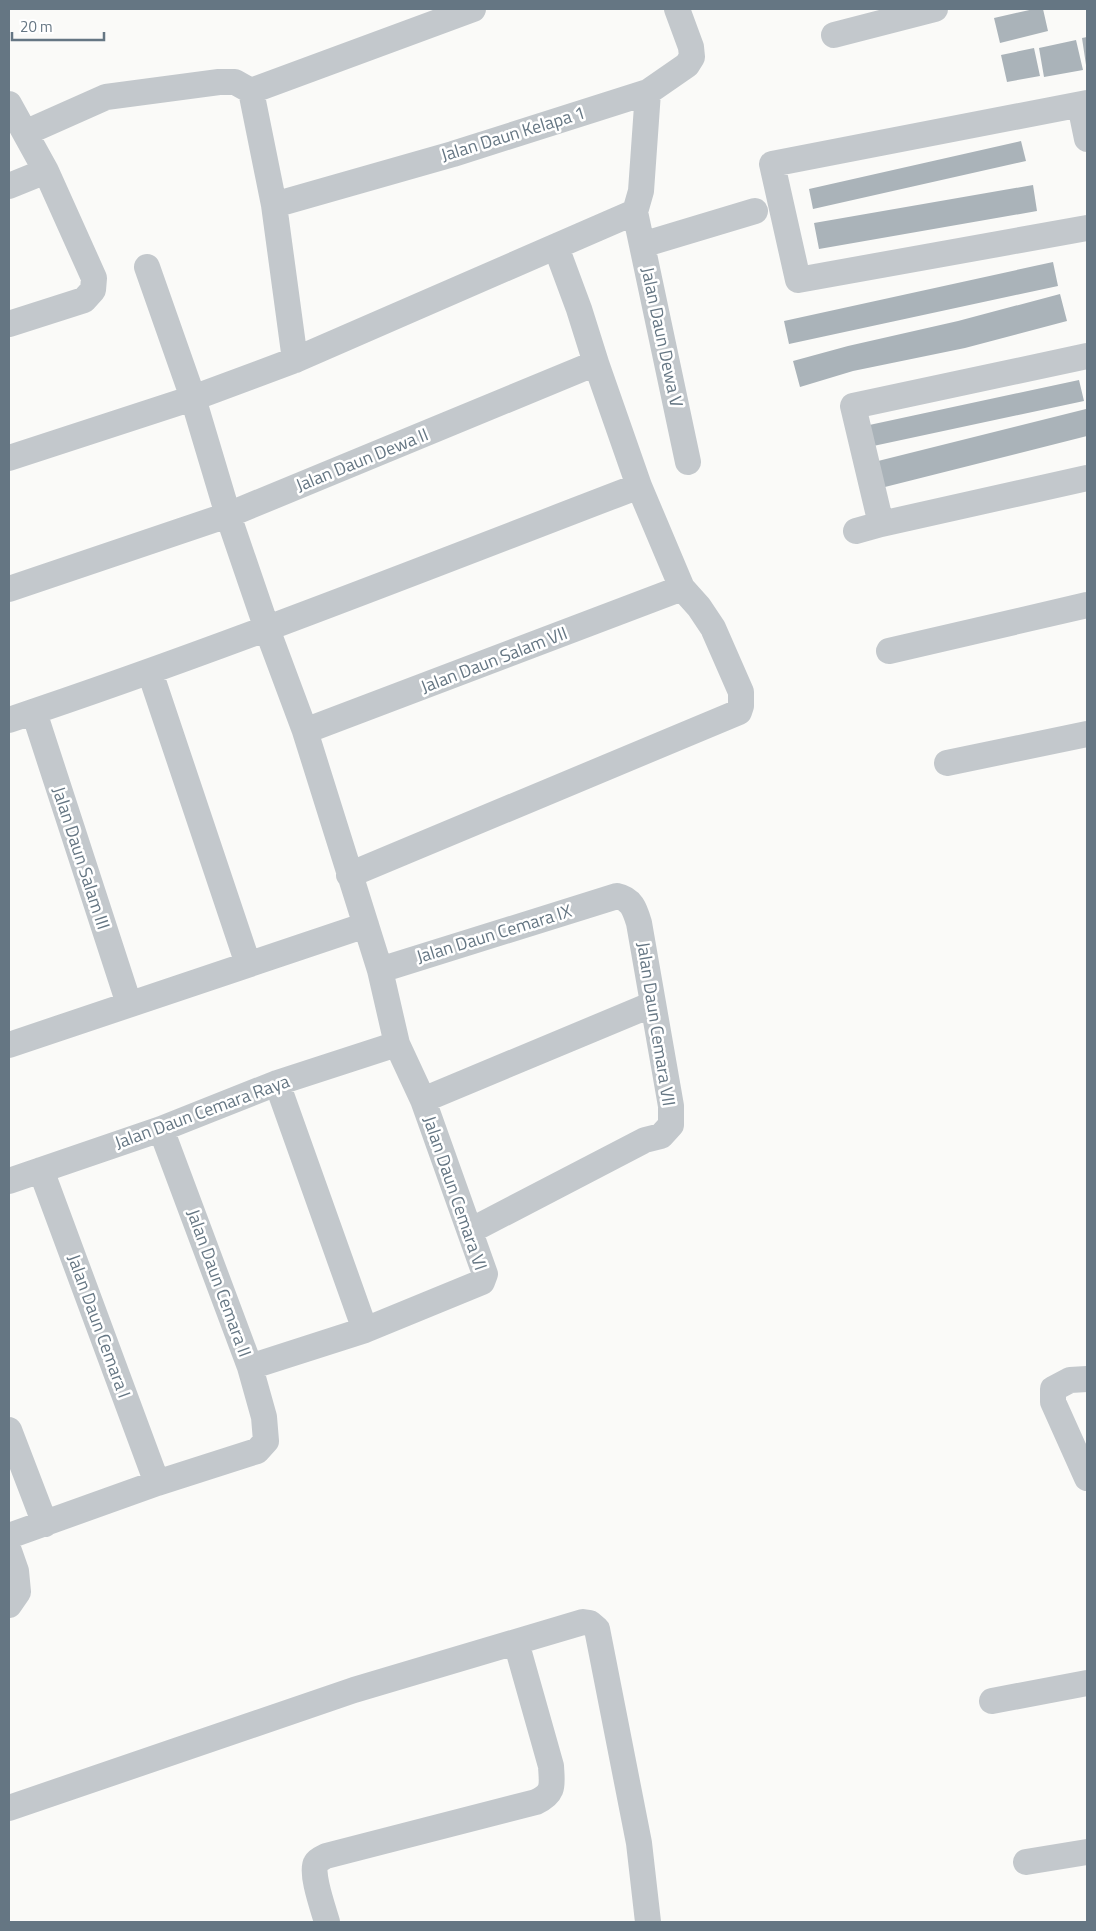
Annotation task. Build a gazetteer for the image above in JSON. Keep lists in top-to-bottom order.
{
  "streets": {
    "street": [
      "Jalan Daun Kelapa 1",
      "Jalan Daun Dewa V",
      "Jalan Daun Dewa II",
      "Jalan Daun Salam VII",
      "Jalan Daun Salam III",
      "Jalan Daun Cemara IX",
      "Jalan Daun Cemara VII",
      "Jalan Daun Cemara Raya",
      "Jalan Daun Cemara VI",
      "Jalan Daun Cemara II",
      "Jalan Daun Cemara I"
    ]
  },
  "crossings": [
    ["Jalan Daun Dewa II", "Jalan Daun Cemara VI"],
    ["Jalan Daun Salam VII", "Jalan Daun Cemara VI"],
    ["Jalan Daun Cemara IX", "Jalan Daun Cemara VII"],
    ["Jalan Daun Cemara IX", "Jalan Daun Cemara VI"],
    ["Jalan Daun Cemara VII", "Jalan Daun Cemara VI"],
    ["Jalan Daun Cemara Raya", "Jalan Daun Cemara VI"],
    ["Jalan Daun Cemara Raya", "Jalan Daun Cemara II"],
    ["Jalan Daun Cemara Raya", "Jalan Daun Cemara I"],
    ["Jalan Daun Cemara VI", "Jalan Daun Cemara II"],
    ["Jalan Daun Cemara II", "Jalan Daun Cemara I"]
  ],
  "scale_bar": "20 m"
}
